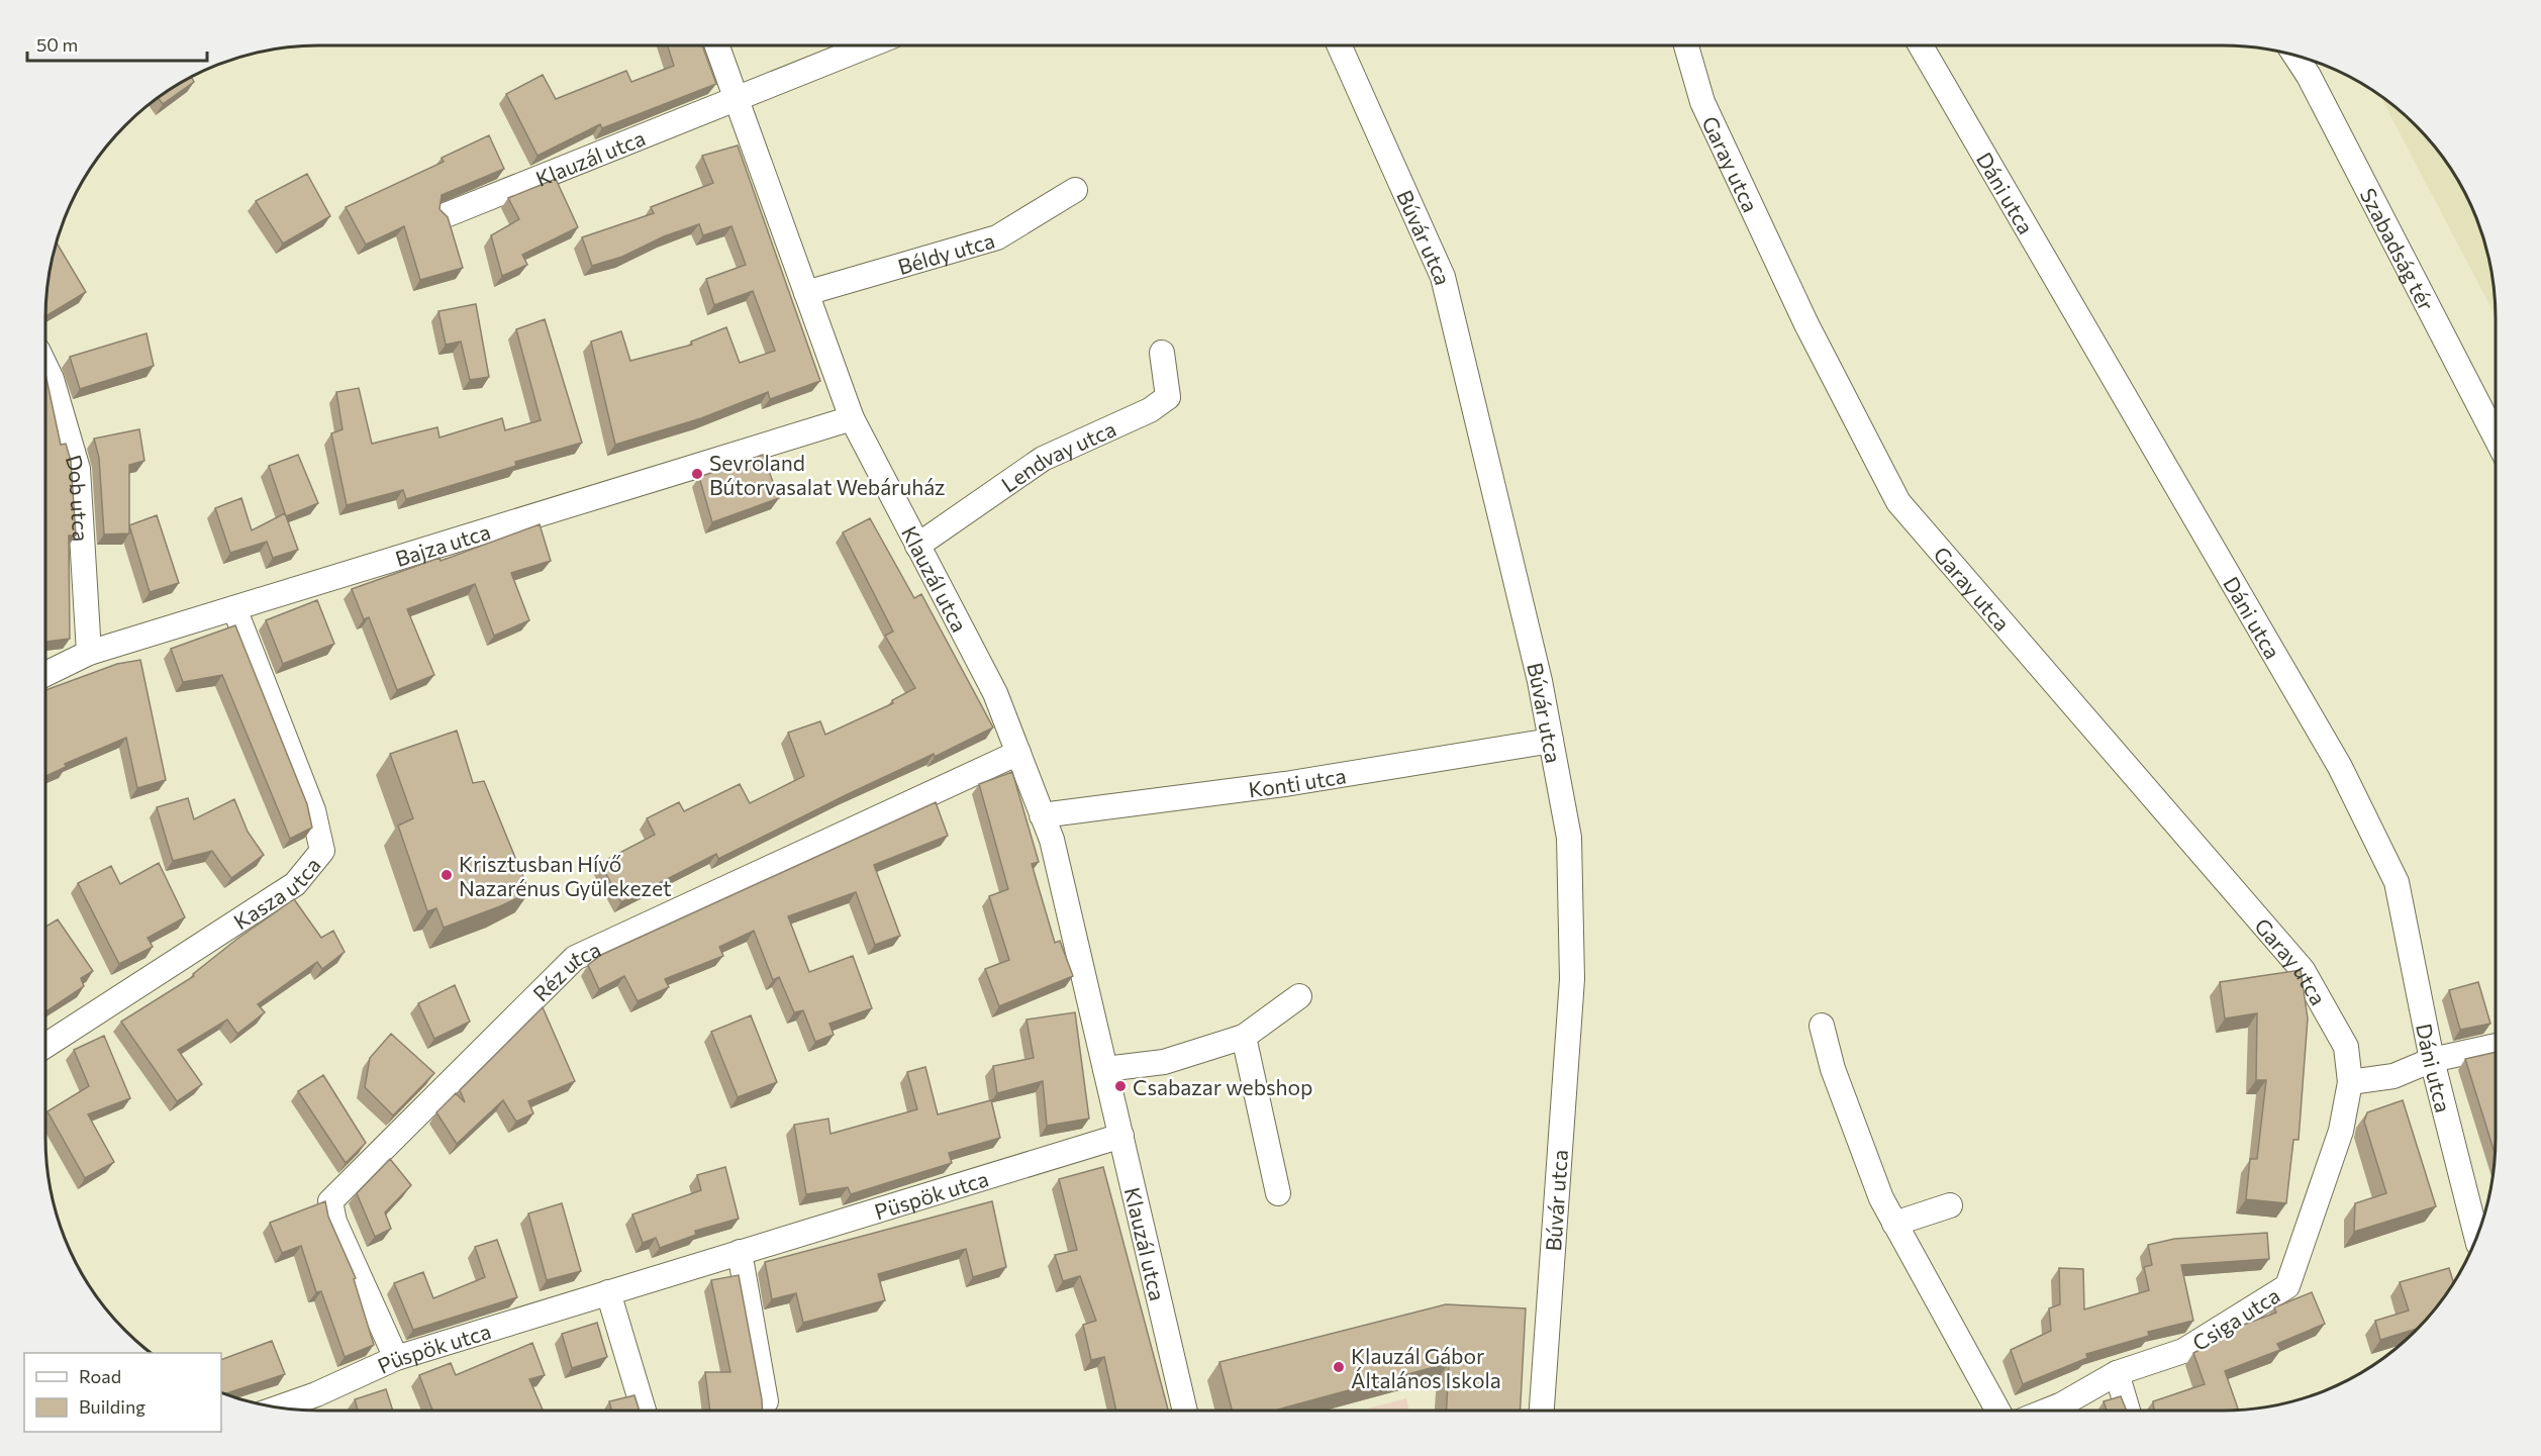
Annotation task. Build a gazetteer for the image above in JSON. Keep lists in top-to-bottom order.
{
  "streets": {
    "street": [
      "Klauzál utca",
      "Garay utca",
      "Dáni utca",
      "Búvár utca",
      "Szabadság tér",
      "Béldy utca",
      "Lendvay utca",
      "Dob utca",
      "Bajza utca",
      "Konti utca",
      "Kasza utca",
      "Réz utca",
      "Püspök utca",
      "Csiga utca"
    ]
  },
  "crossings": [
    ["Klauzál utca", "Béldy utca"],
    ["Klauzál utca", "Lendvay utca"],
    ["Klauzál utca", "Bajza utca"],
    ["Klauzál utca", "Konti utca"],
    ["Klauzál utca", "Réz utca"],
    ["Klauzál utca", "Püspök utca"],
    ["Garay utca", "Csiga utca"],
    ["Búvár utca", "Konti utca"],
    ["Dob utca", "Bajza utca"],
    ["Bajza utca", "Kasza utca"],
    ["Réz utca", "Püspök utca"]
  ],
  "places": [
    "Sevroland Bútorvasalat Webáruház",
    "Krisztusban Hívő Nazarénus Gyülekezet",
    "Csabazar webshop",
    "Klauzál Gábor Általános Iskola"
  ],
  "legend": ["Road", "Building"],
  "scale_bar": "50 m"
}
